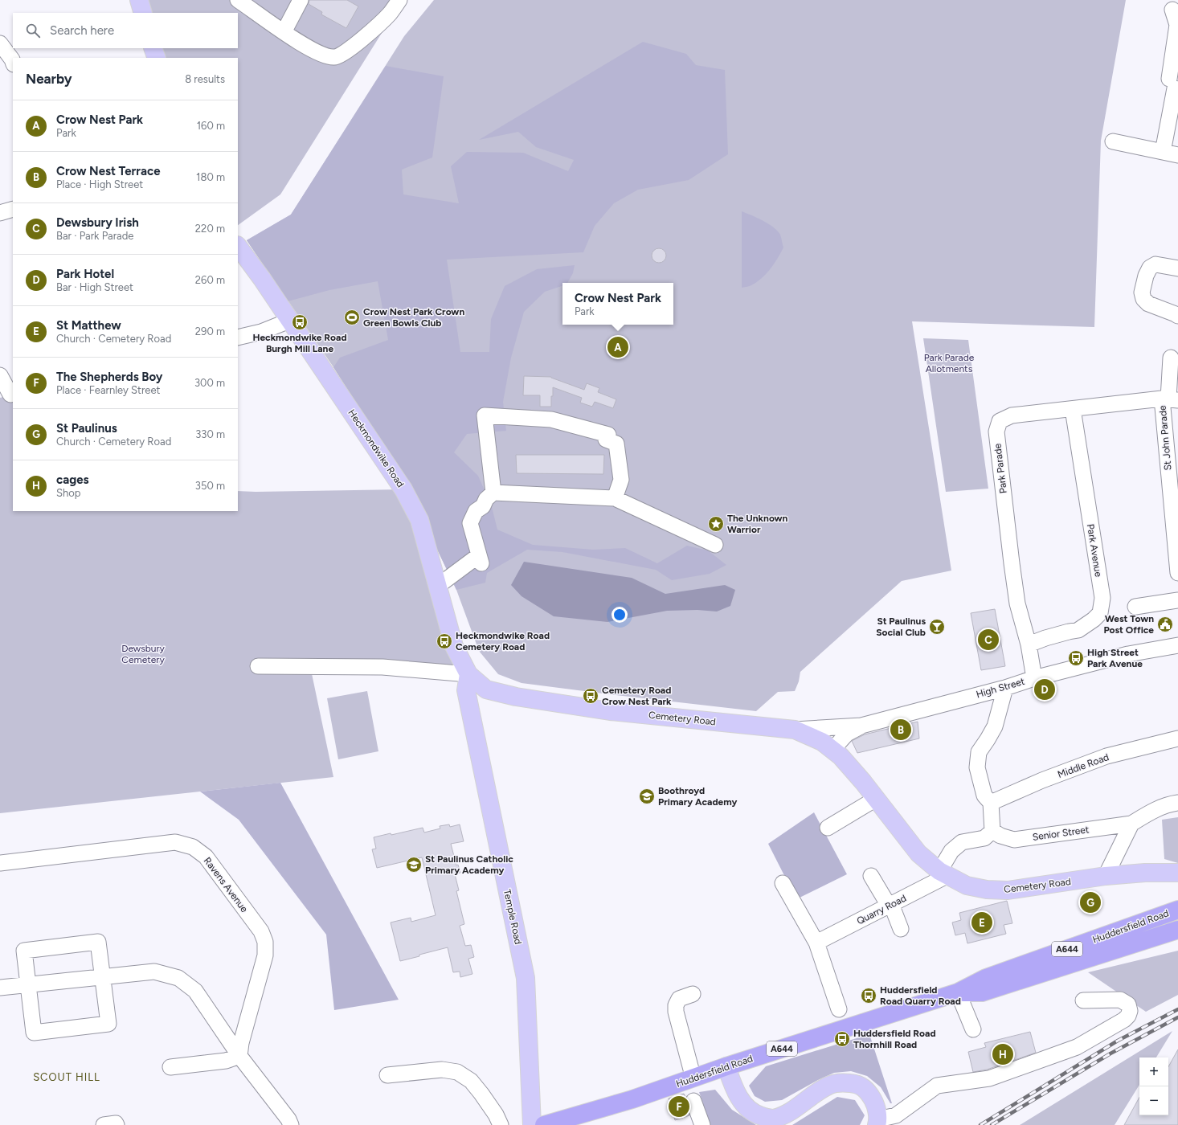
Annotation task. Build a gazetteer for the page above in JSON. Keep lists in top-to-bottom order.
{
  "streets": {
    "highway": ["Huddersfield Road", "A644"],
    "main road": ["Heckmondwike Road", "Cemetery Road", "Temple Road"],
    "street": [
      "St John Parade",
      "Park Parade",
      "Park Avenue",
      "High Street",
      "Middle Road",
      "Senior Street",
      "Ravens Avenue",
      "Quarry Road"
    ]
  },
  "crossings": [
    ["St John Parade", "Park Parade"],
    ["Heckmondwike Road", "Cemetery Road"],
    ["Heckmondwike Road", "Temple Road"],
    ["Park Parade", "Park Avenue"],
    ["Park Parade", "High Street"],
    ["High Street", "Cemetery Road"],
    ["Cemetery Road", "Quarry Road"],
    ["Cemetery Road", "Temple Road"]
  ],
  "districts": ["SCOUT HILL"],
  "parks": ["Park Parade Allotments", "Dewsbury Cemetery"],
  "places": {
    "sports": ["Crow Nest Park Crown Green Bowls Club"],
    "bus stop": [
      "Heckmondwike Road Burgh Mill Lane",
      "Heckmondwike Road Cemetery Road",
      "High Street Park Avenue",
      "Cemetery Road Crow Nest Park",
      "Huddersfield Road Quarry Road",
      "Huddersfield Road Thornhill Road"
    ],
    "place": ["The Unknown Warrior"],
    "public building": ["West Town Post Office"],
    "bar": ["St Paulinus Social Club"],
    "school or university": ["Boothroyd Primary Academy", "St Paulinus Catholic Primary Academy"]
  },
  "page": {
    "search": "Search here",
    "heading": ["Nearby", "8 results"],
    "list": [
      {
        "mark": "A",
        "name": "Crow Nest Park",
        "note": "Park",
        "value": "160 m"
      },
      {
        "mark": "B",
        "name": "Crow Nest Terrace",
        "note": "Place · High Street",
        "value": "180 m"
      },
      {
        "mark": "C",
        "name": "Dewsbury Irish",
        "note": "Bar · Park Parade",
        "value": "220 m"
      },
      {
        "mark": "D",
        "name": "Park Hotel",
        "note": "Bar · High Street",
        "value": "260 m"
      },
      {
        "mark": "E",
        "name": "St Matthew",
        "note": "Church · Cemetery Road",
        "value": "290 m"
      },
      {
        "mark": "F",
        "name": "The Shepherds Boy",
        "note": "Place · Fearnley Street",
        "value": "300 m"
      },
      {
        "mark": "G",
        "name": "St Paulinus",
        "note": "Church · Cemetery Road",
        "value": "330 m"
      },
      {
        "mark": "H",
        "name": "cages",
        "note": "Shop",
        "value": "350 m"
      }
    ],
    "popup": ["Crow Nest Park", "Park"],
    "pins": [
      "A",
      "C",
      "D",
      "B",
      "G",
      "E",
      "H",
      "F"
    ],
    "map_buttons": ["+", "−"]
  }
}
